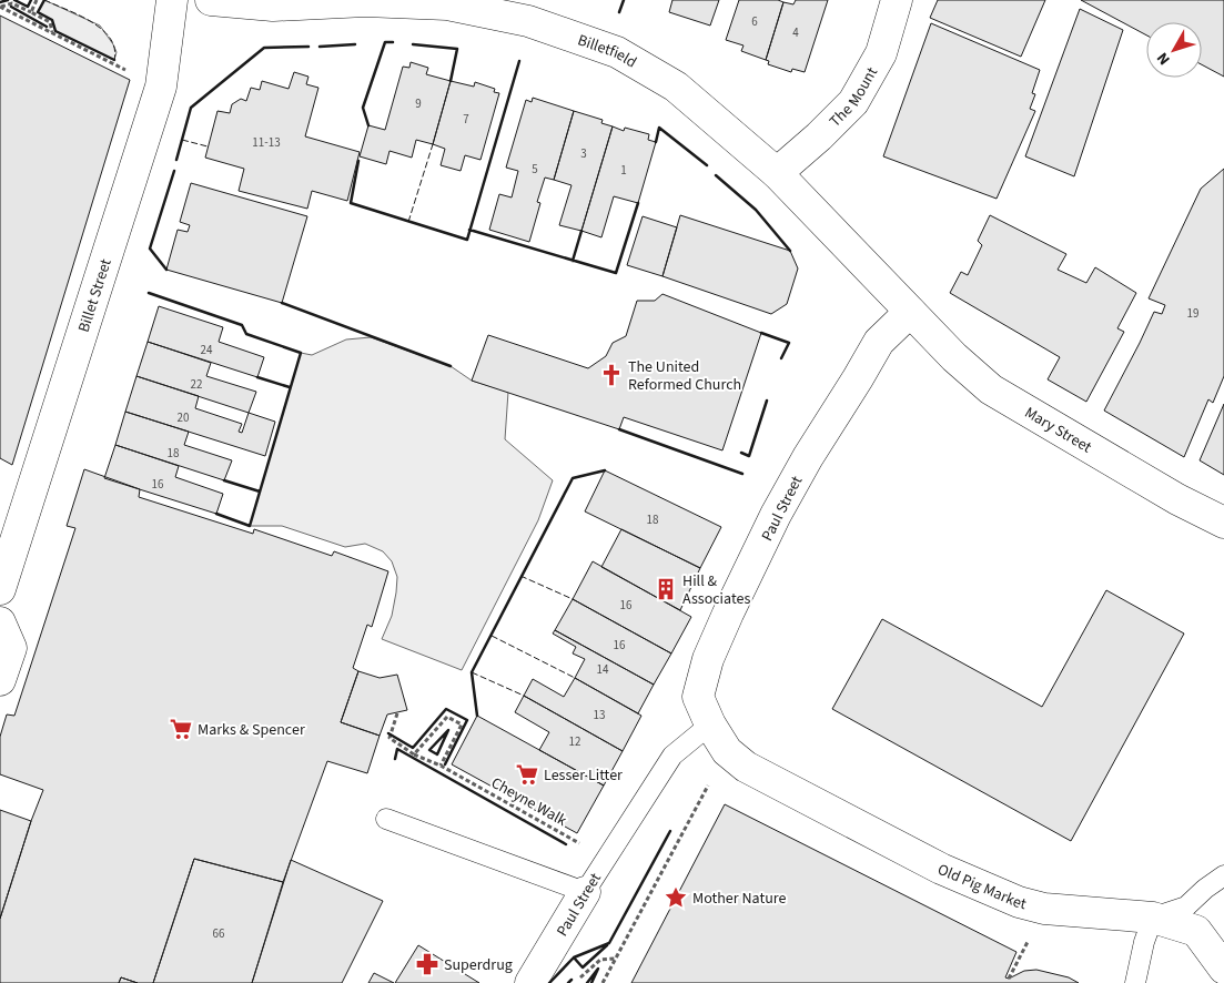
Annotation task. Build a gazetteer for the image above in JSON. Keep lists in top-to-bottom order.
{
  "streets": {
    "street": [
      "Billetfield",
      "The Mount",
      "Billet Street",
      "Mary Street",
      "Paul Street",
      "Old Pig Market"
    ],
    "path": ["Cheyne Walk"]
  },
  "crossings": [
    ["Billetfield", "The Mount"],
    ["Billetfield", "Mary Street"],
    ["Billetfield", "Paul Street"],
    ["Mary Street", "Paul Street"],
    ["Paul Street", "Cheyne Walk"],
    ["Paul Street", "Old Pig Market"]
  ],
  "places": {
    "church": ["The United Reformed Church"],
    "building": ["Hill & Associates"],
    "supermarket": ["Marks & Spencer", "Lesser Litter"],
    "place": ["Mother Nature"],
    "pharmacy": ["Superdrug"]
  },
  "house_numbers": [
    "6",
    "4",
    "9",
    "7",
    "11-13",
    "3",
    "5",
    "1",
    "19",
    "24",
    "22",
    "20",
    "18",
    "16",
    "18",
    "16",
    "16",
    "14",
    "13",
    "12",
    "66"
  ],
  "north": "bottom left"
}
